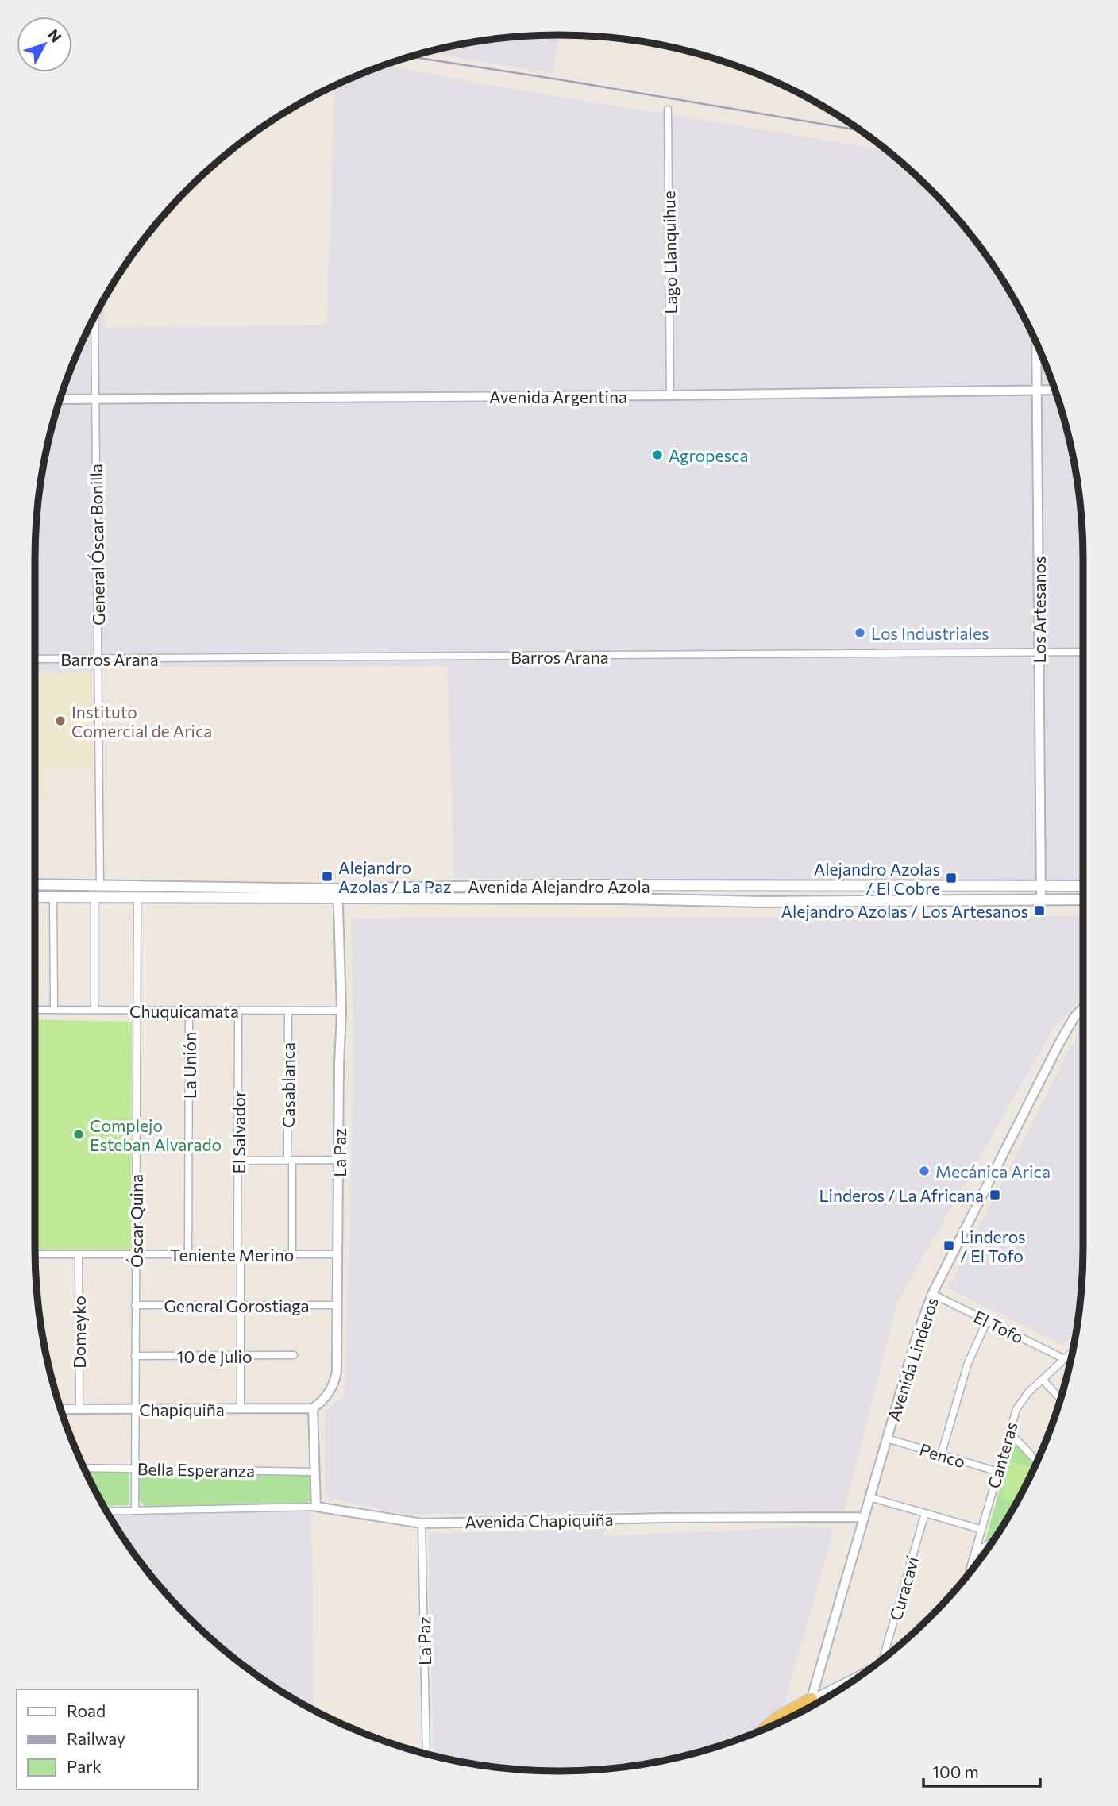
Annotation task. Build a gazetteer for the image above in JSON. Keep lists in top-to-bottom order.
{
  "streets": {
    "main road": ["Avenida Alejandro Azola"],
    "street": [
      "Lago Llanquihue",
      "Avenida Argentina",
      "General Óscar Bonilla",
      "Los Artesanos",
      "Barros Arana",
      "Chuquicamata",
      "La Unión",
      "Casablanca",
      "El Salvador",
      "La Paz",
      "Óscar Quina",
      "Teniente Merino",
      "General Gorostiaga",
      "El Tofo",
      "Domeyko",
      "10 de Julio",
      "Avenida Linderos",
      "Chapiquiña",
      "Penco",
      "Canteras",
      "Bella Esperanza",
      "Avenida Chapiquiña",
      "Curacaví"
    ]
  },
  "crossings": [
    ["Lago Llanquihue", "Avenida Argentina"],
    ["Avenida Argentina", "General Óscar Bonilla"],
    ["Avenida Argentina", "Los Artesanos"],
    ["General Óscar Bonilla", "Barros Arana"],
    ["General Óscar Bonilla", "Avenida Alejandro Azola"],
    ["Los Artesanos", "Barros Arana"],
    ["Los Artesanos", "Avenida Alejandro Azola"],
    ["Avenida Alejandro Azola", "La Paz"],
    ["Avenida Alejandro Azola", "Óscar Quina"],
    ["Chuquicamata", "La Unión"],
    ["Chuquicamata", "Casablanca"],
    ["Chuquicamata", "El Salvador"],
    ["Chuquicamata", "La Paz"],
    ["Chuquicamata", "Óscar Quina"],
    ["La Unión", "Teniente Merino"],
    ["Casablanca", "Teniente Merino"],
    ["El Salvador", "Teniente Merino"],
    ["El Salvador", "General Gorostiaga"],
    ["El Salvador", "10 de Julio"],
    ["El Salvador", "Chapiquiña"],
    ["La Paz", "Teniente Merino"],
    ["La Paz", "General Gorostiaga"],
    ["La Paz", "Chapiquiña"],
    ["La Paz", "Avenida Chapiquiña"],
    ["Óscar Quina", "Teniente Merino"],
    ["Óscar Quina", "General Gorostiaga"],
    ["Óscar Quina", "10 de Julio"],
    ["Óscar Quina", "Chapiquiña"],
    ["Óscar Quina", "Bella Esperanza"],
    ["Teniente Merino", "Domeyko"],
    ["El Tofo", "Avenida Linderos"],
    ["El Tofo", "Canteras"],
    ["Domeyko", "Chapiquiña"],
    ["Avenida Linderos", "Penco"],
    ["Avenida Linderos", "Avenida Chapiquiña"],
    ["Penco", "Canteras"]
  ],
  "places": {
    "other": [
      "Agropesca",
      "Los Industriales",
      "Instituto Comercial de Arica",
      "Complejo Esteban Alvarado",
      "Mecánica Arica"
    ],
    "transit": [
      "Alejandro Azolas / La Paz",
      "Alejandro Azolas / El Cobre",
      "Alejandro Azolas / Los Artesanos",
      "Linderos / La Africana",
      "Linderos / El Tofo"
    ]
  },
  "legend": ["Road", "Railway", "Park"],
  "scale_bar": "100 m",
  "north": "top right"
}
